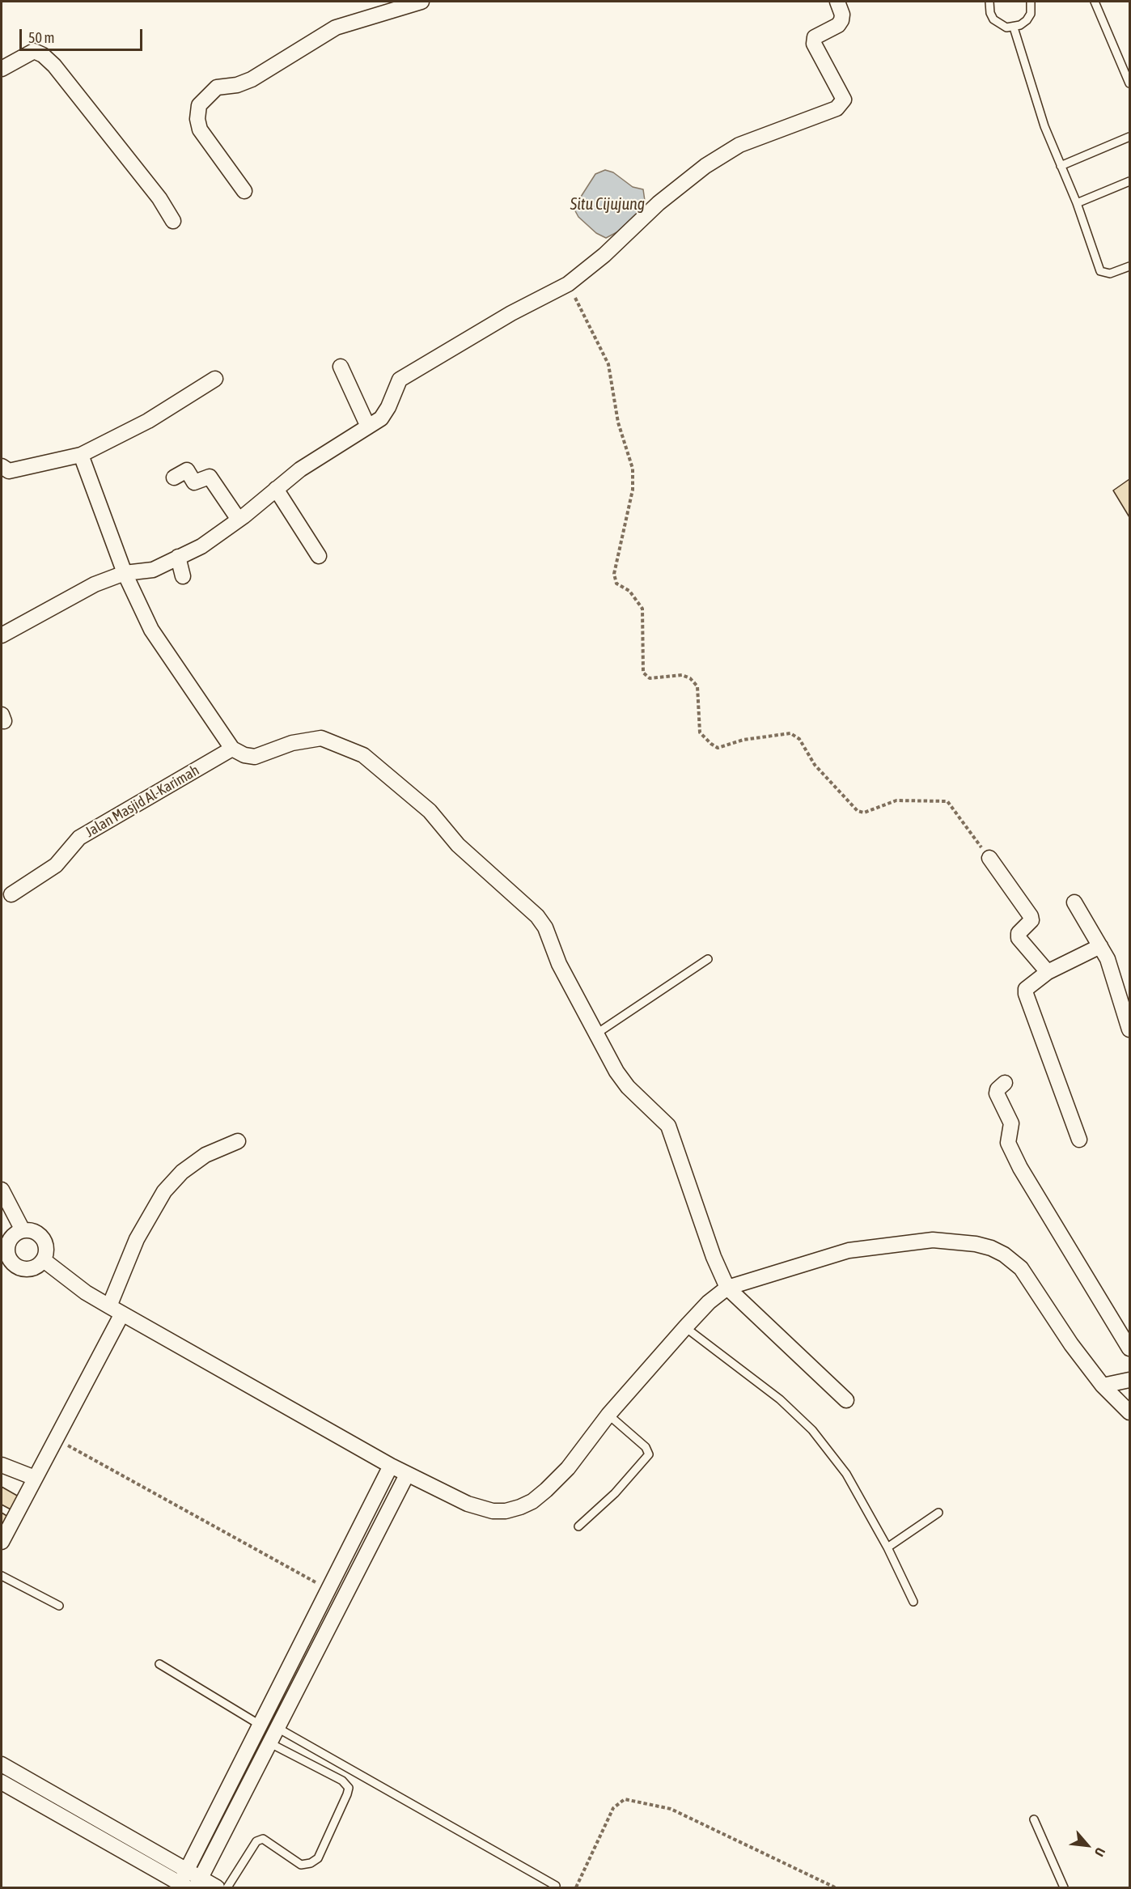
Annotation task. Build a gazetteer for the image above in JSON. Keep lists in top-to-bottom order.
{
  "streets": {
    "street": ["Jalan Masjid Al-Karimah"]
  },
  "water": ["Situ Cijujung"],
  "scale_bar": "50 m",
  "north": "bottom right"
}
